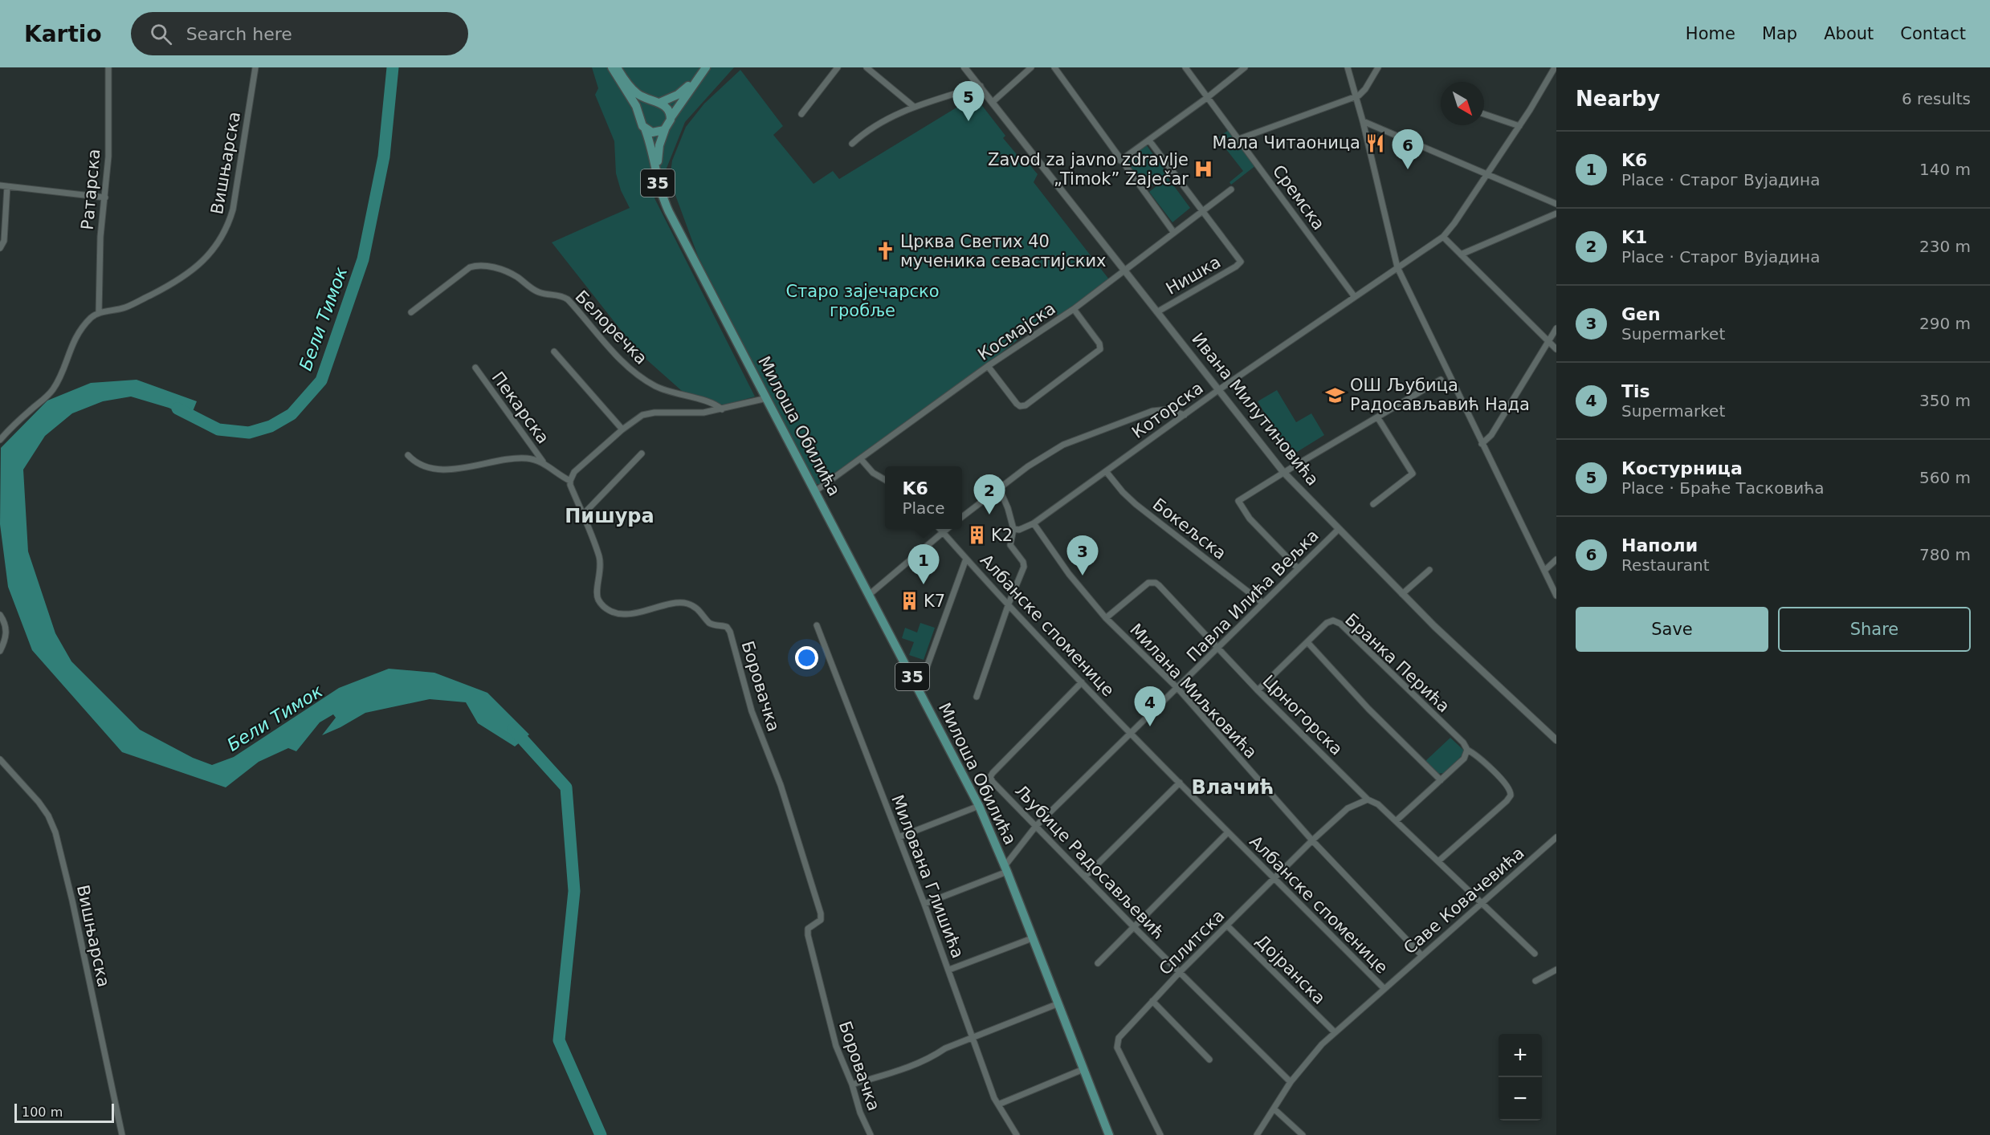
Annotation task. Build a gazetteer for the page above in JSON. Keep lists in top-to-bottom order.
{
  "streets": {
    "main road": ["35", "Милоша Обилића"],
    "street": [
      "Вишњарска",
      "Ратарска",
      "Сремска",
      "Нишка",
      "Белоречка",
      "Космајска",
      "Пекарска",
      "Ивана Милутиновића",
      "Которска",
      "Бокељска",
      "Павла Илића Вељка",
      "Албанске споменице",
      "Бранка Перића",
      "Боровачка",
      "Милана Миљковића",
      "Црногорска",
      "Љубице Радосављевић",
      "Милована Глишића",
      "Саве Ковачевића",
      "Сплитска",
      "Дојранска"
    ]
  },
  "crossings": [
    ["Вишњарска", "Ратарска"],
    ["35", "Милоша Обилића"],
    ["Сремска", "Которска"],
    ["Нишка", "Космајска"],
    ["Нишка", "Ивана Милутиновића"],
    ["Космајска", "Ивана Милутиновића"],
    ["Космајска", "Милоша Обилића"],
    ["Ивана Милутиновића", "Которска"],
    ["Ивана Милутиновића", "Павла Илића Вељка"],
    ["Которска", "Бокељска"],
    ["Которска", "Милана Миљковића"],
    ["Милоша Обилића", "Павла Илића Вељка"],
    ["Бокељска", "Павла Илића Вељка"],
    ["Павла Илића Вељка", "Албанске споменице"],
    ["Павла Илића Вељка", "Милана Миљковића"],
    ["Павла Илића Вељка", "Црногорска"],
    ["Павла Илића Вељка", "Љубице Радосављевић"],
    ["Албанске споменице", "Љубице Радосављевић"],
    ["Албанске споменице", "Саве Ковачевића"],
    ["Албанске споменице", "Сплитска"],
    ["Бранка Перића", "Црногорска"],
    ["Милана Миљковића", "Црногорска"],
    ["Милана Миљковића", "Саве Ковачевића"],
    ["Милана Миљковића", "Сплитска"],
    ["Црногорска", "Саве Ковачевића"],
    ["Црногорска", "Сплитска"],
    ["Љубице Радосављевић", "Саве Ковачевића"],
    ["Љубице Радосављевић", "Сплитска"],
    ["Саве Ковачевића", "Дојранска"],
    ["Сплитска", "Дојранска"]
  ],
  "districts": ["Пишура", "Влачић"],
  "water": ["Бели Тимок"],
  "parks": ["Старо зајечарско гробље"],
  "places": {
    "restaurant": ["Мала Читаоница"],
    "hospital": ["Zavod za javno zdravlje „Timok” Zaječar"],
    "church": ["Црква Светих 40 мученика севастијских"],
    "school or university": ["ОШ Љубица Радосављавић Нада"],
    "building": ["K2", "K7"]
  },
  "scale_bar": "100 m",
  "north": "bottom right",
  "page": {
    "header": "Kartio",
    "search": "Search here",
    "nav": [
      "Home",
      "Map",
      "About",
      "Contact"
    ],
    "heading": ["Nearby", "6 results"],
    "pins": [
      "5",
      "6",
      "2",
      "3",
      "1",
      "4"
    ],
    "list": [
      {
        "mark": "1",
        "name": "K6",
        "note": "Place · Старог Вујадина",
        "value": "140 m"
      },
      {
        "mark": "2",
        "name": "K1",
        "note": "Place · Старог Вујадина",
        "value": "230 m"
      },
      {
        "mark": "3",
        "name": "Gen",
        "note": "Supermarket",
        "value": "290 m"
      },
      {
        "mark": "4",
        "name": "Tis",
        "note": "Supermarket",
        "value": "350 m"
      },
      {
        "mark": "5",
        "name": "Костурница",
        "note": "Place · Браће Тасковића",
        "value": "560 m"
      },
      {
        "mark": "6",
        "name": "Наполи",
        "note": "Restaurant",
        "value": "780 m"
      }
    ],
    "popup": ["K6", "Place"],
    "buttons": ["Save", "Share"],
    "map_buttons": ["+", "−"],
    "scale": "100 m"
  }
}
